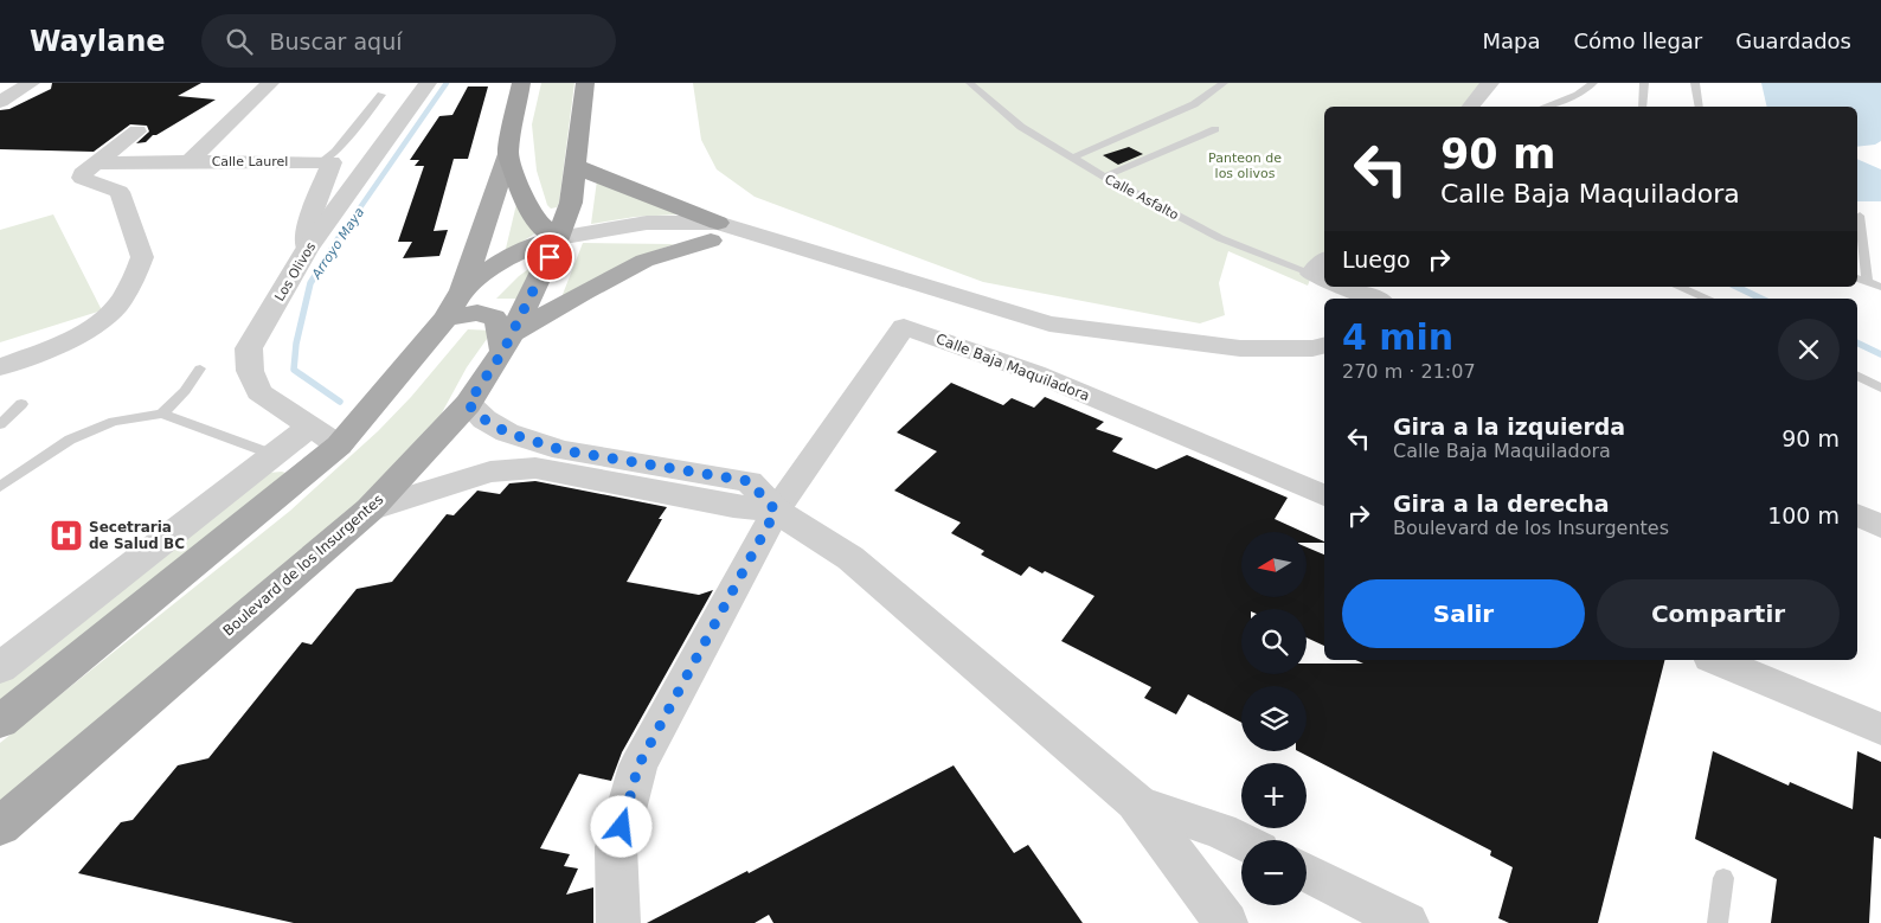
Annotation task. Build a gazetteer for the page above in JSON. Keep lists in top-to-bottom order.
{
  "streets": {
    "highway": ["Boulevard de los Insurgentes"],
    "street": ["Calle Laurel", "Los Olivos", "Calle Baja Maquiladora"],
    "lane": ["Calle Asfalto"]
  },
  "water": ["Arroyo Maya"],
  "parks": ["Panteon de los olivos"],
  "places": {
    "hospital": ["Secetraria de Salud BC"]
  },
  "north": "left",
  "page": {
    "header": "Waylane",
    "search": "Buscar aquí",
    "nav": ["Mapa", "Cómo llegar", "Guardados"],
    "turn": ["90 m", "Calle Baja Maquiladora"],
    "then": "Luego",
    "heading": ["4 min", "270 m · 21:07"],
    "list": [
      {
        "name": "Gira a la izquierda",
        "note": "Calle Baja Maquiladora",
        "value": "90 m"
      },
      {
        "name": "Gira a la derecha",
        "note": "Boulevard de los Insurgentes",
        "value": "100 m"
      }
    ],
    "map_buttons": ["+", "−"],
    "buttons": ["Salir", "Compartir"]
  }
}
